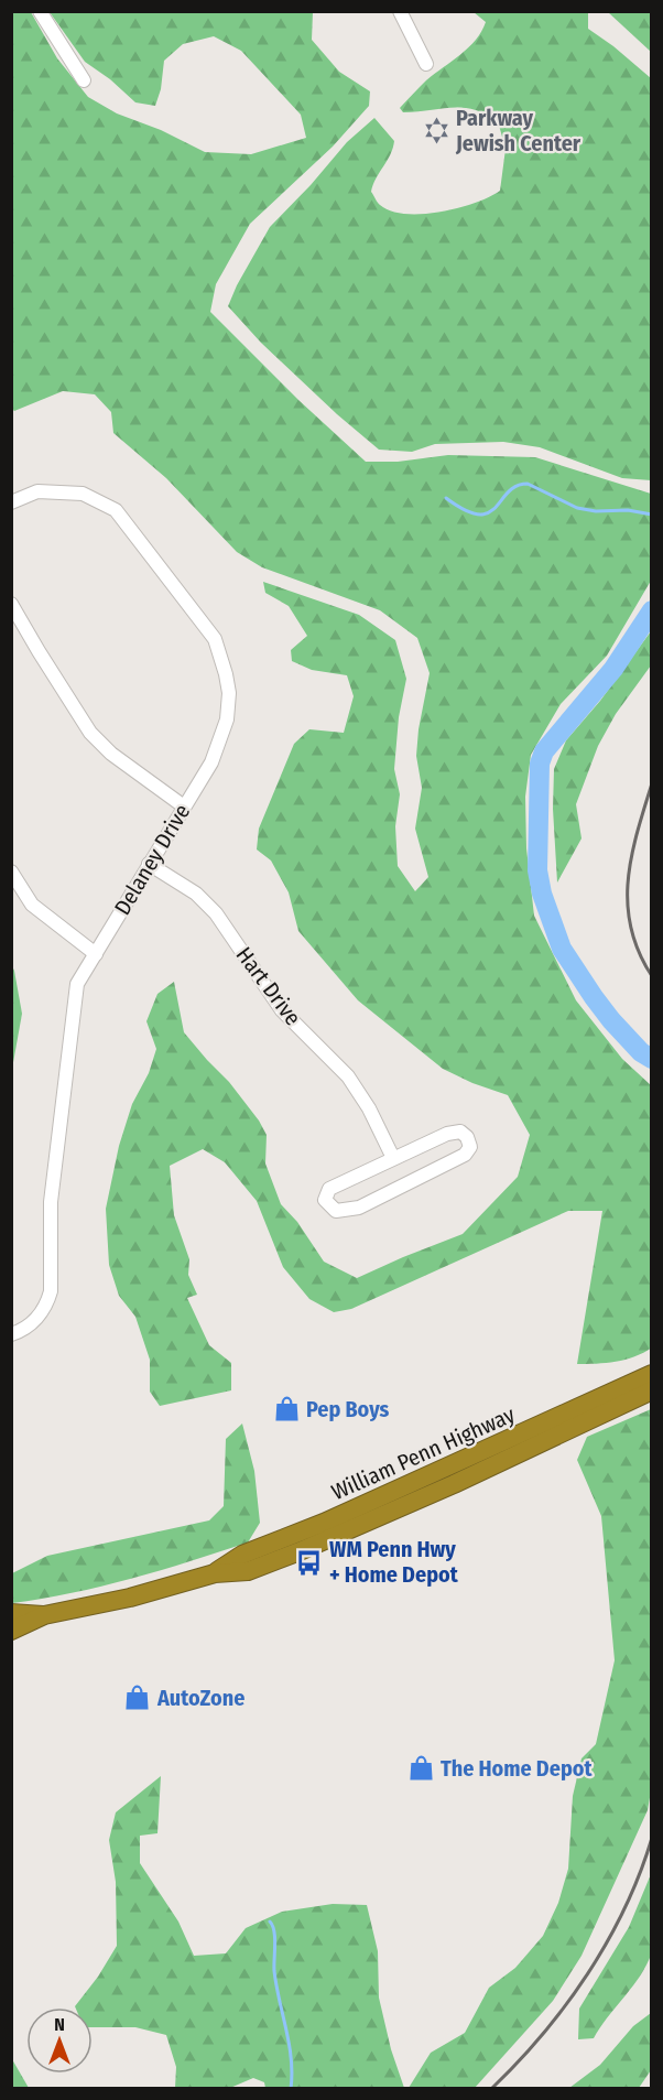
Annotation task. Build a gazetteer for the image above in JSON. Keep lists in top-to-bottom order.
{
  "streets": {
    "highway": ["William Penn Highway"],
    "street": ["Delaney Drive", "Hart Drive"]
  },
  "crossings": [
    ["Delaney Drive", "Hart Drive"]
  ],
  "places": {
    "synagogue": ["Parkway Jewish Center"],
    "shop": ["Pep Boys", "AutoZone", "The Home Depot"],
    "bus stop": ["WM Penn Hwy + Home Depot"]
  },
  "north": "top"
}
